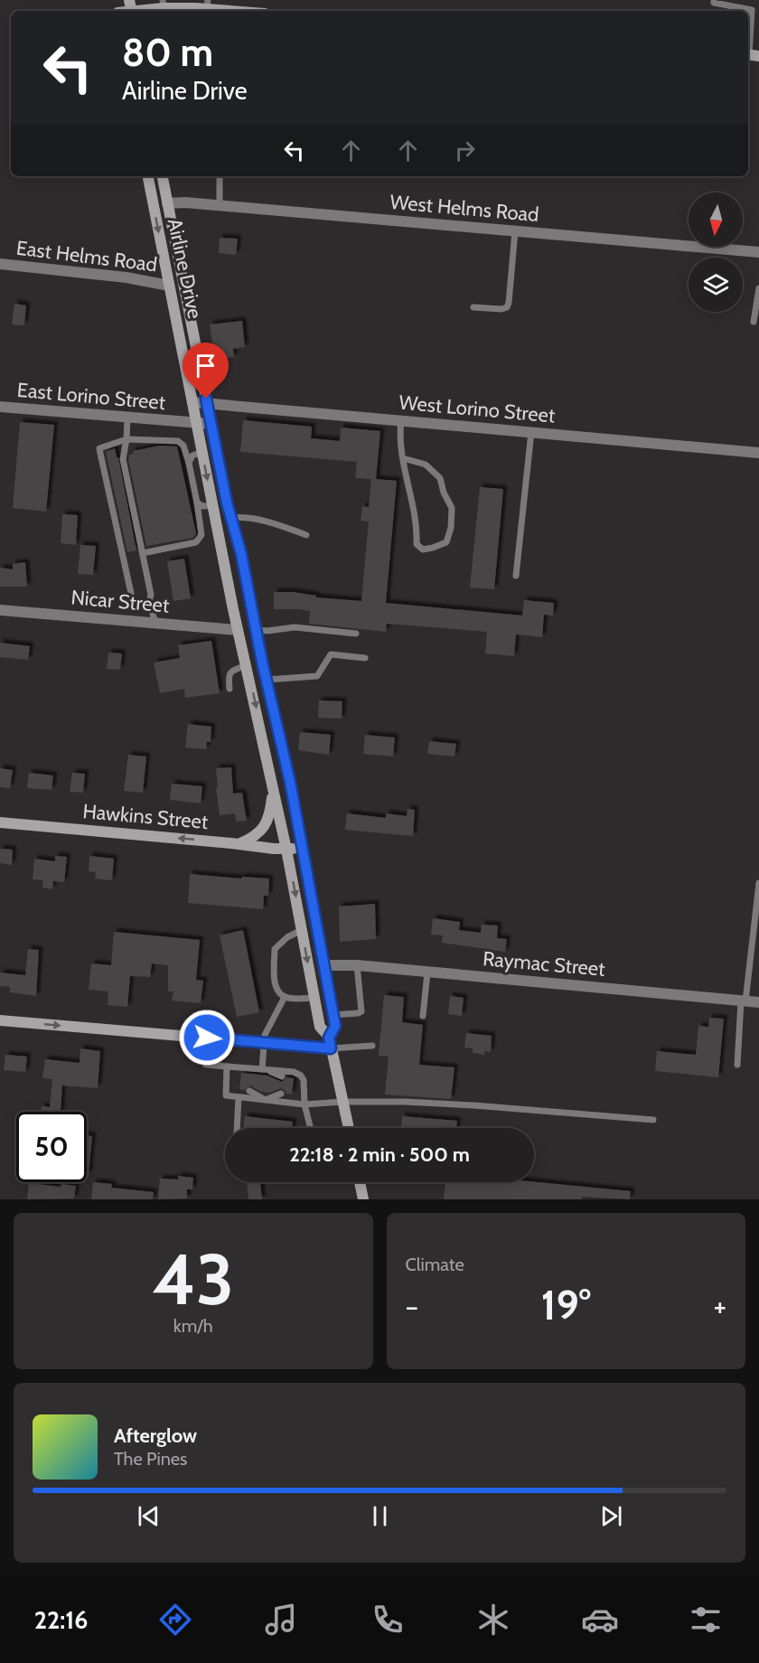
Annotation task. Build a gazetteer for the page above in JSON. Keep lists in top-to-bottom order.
{
  "streets": {
    "main road": ["Airline Drive", "Hawkins Street"],
    "street": [
      "West Helms Road",
      "East Helms Road",
      "East Lorino Street",
      "West Lorino Street",
      "Nicar Street",
      "Raymac Street"
    ]
  },
  "crossings": [
    ["West Helms Road", "Airline Drive"],
    ["East Helms Road", "Airline Drive"],
    ["Airline Drive", "East Lorino Street"],
    ["Airline Drive", "West Lorino Street"],
    ["Airline Drive", "Nicar Street"],
    ["Airline Drive", "Hawkins Street"],
    ["Airline Drive", "Raymac Street"]
  ],
  "one_way": ["Hawkins Street"],
  "north": "bottom",
  "page": {
    "turn": ["80 m", "Airline Drive"],
    "limit": "50",
    "trip": "22:18 · 2 min · 500 m",
    "tile": [
      ["43", "km/h"],
      "Climate"
    ],
    "heat": ["−", "19°", "+"],
    "song": ["Afterglow", "The Pines"],
    "tabs": "22:16"
  }
}
